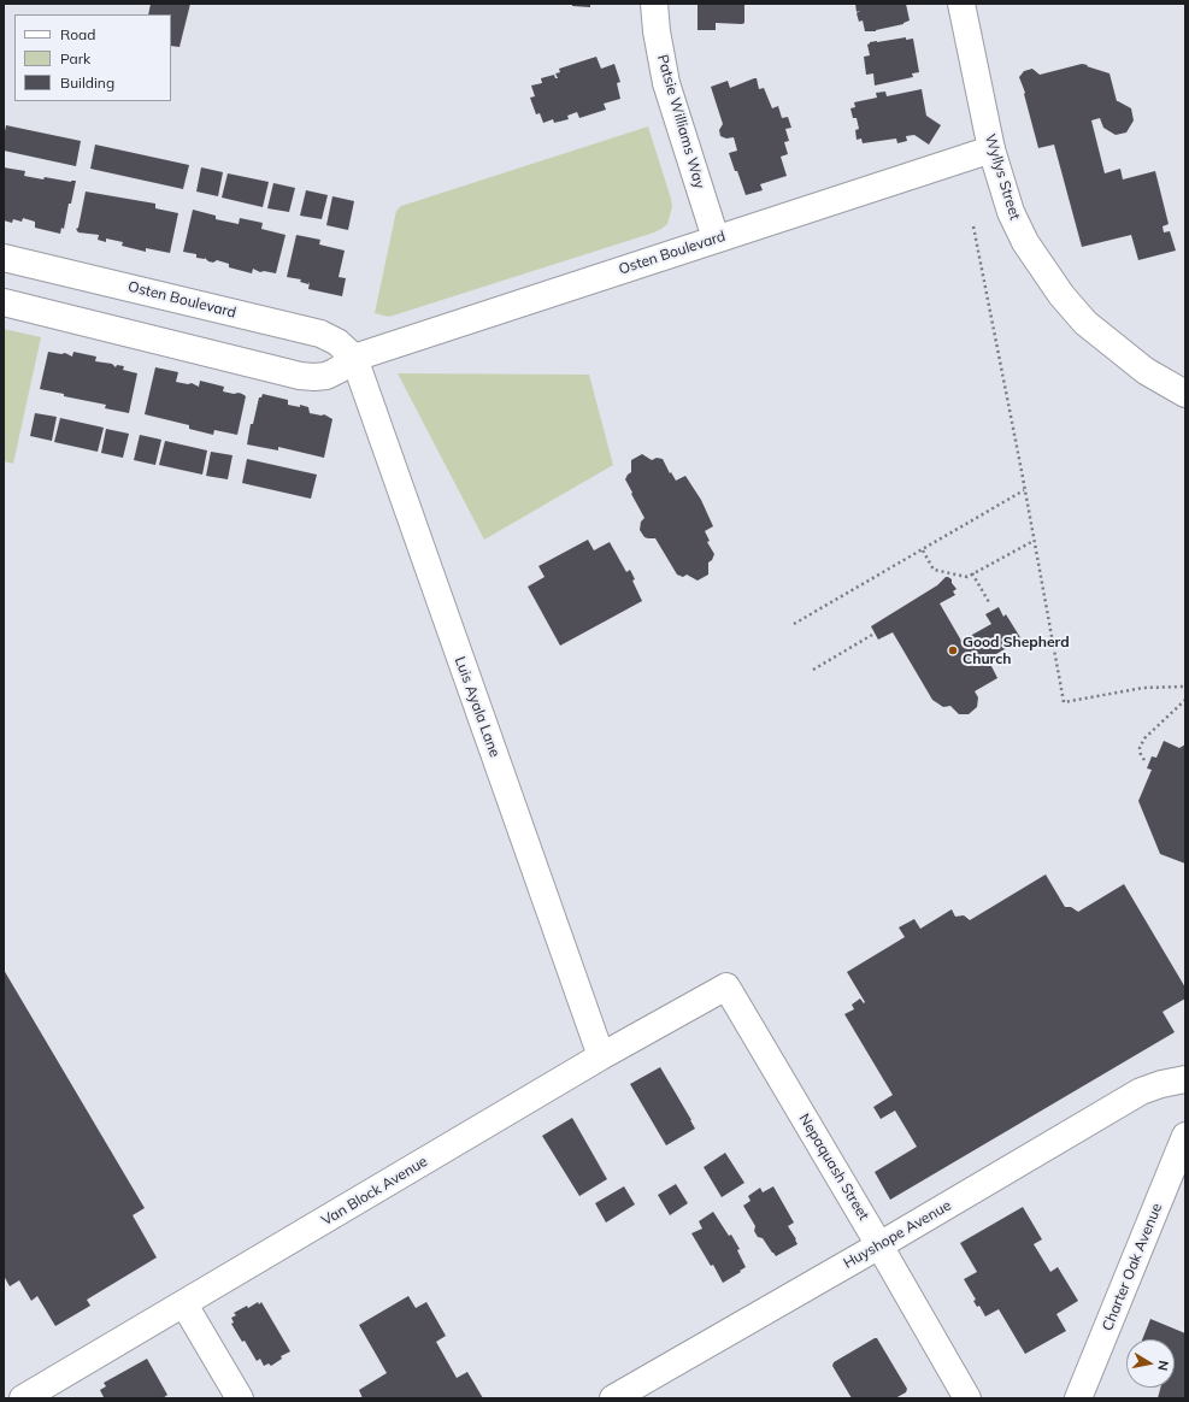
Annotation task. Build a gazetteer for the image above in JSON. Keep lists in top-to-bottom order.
{
  "streets": {
    "street": [
      "Patsie Williams Way",
      "Wyllys Street",
      "Osten Boulevard",
      "Luis Ayala Lane",
      "Nepaquash Street",
      "Van Block Avenue",
      "Huyshope Avenue",
      "Charter Oak Avenue"
    ]
  },
  "crossings": [
    ["Patsie Williams Way", "Osten Boulevard"],
    ["Wyllys Street", "Osten Boulevard"],
    ["Osten Boulevard", "Luis Ayala Lane"],
    ["Luis Ayala Lane", "Van Block Avenue"],
    ["Nepaquash Street", "Van Block Avenue"],
    ["Nepaquash Street", "Huyshope Avenue"]
  ],
  "places": ["Good Shepherd Church"],
  "legend": ["Road", "Park", "Building"],
  "north": "right"
}
